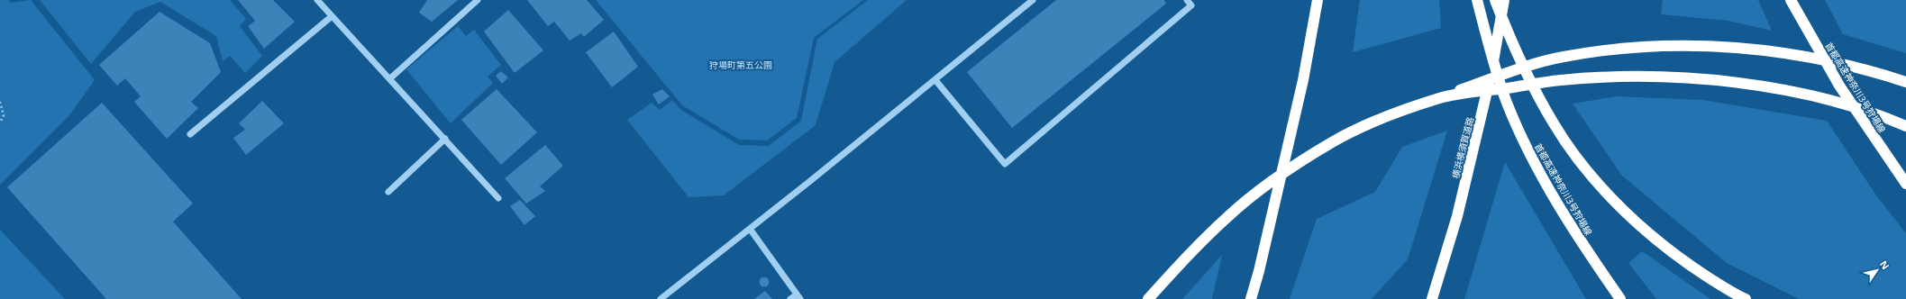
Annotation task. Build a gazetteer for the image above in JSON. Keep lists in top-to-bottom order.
{
  "streets": {
    "highway": ["首都高速神奈川3号狩場線", "横浜横須賀道路"]
  },
  "parks": ["狩場町第五公園"],
  "north": "top right"
}
